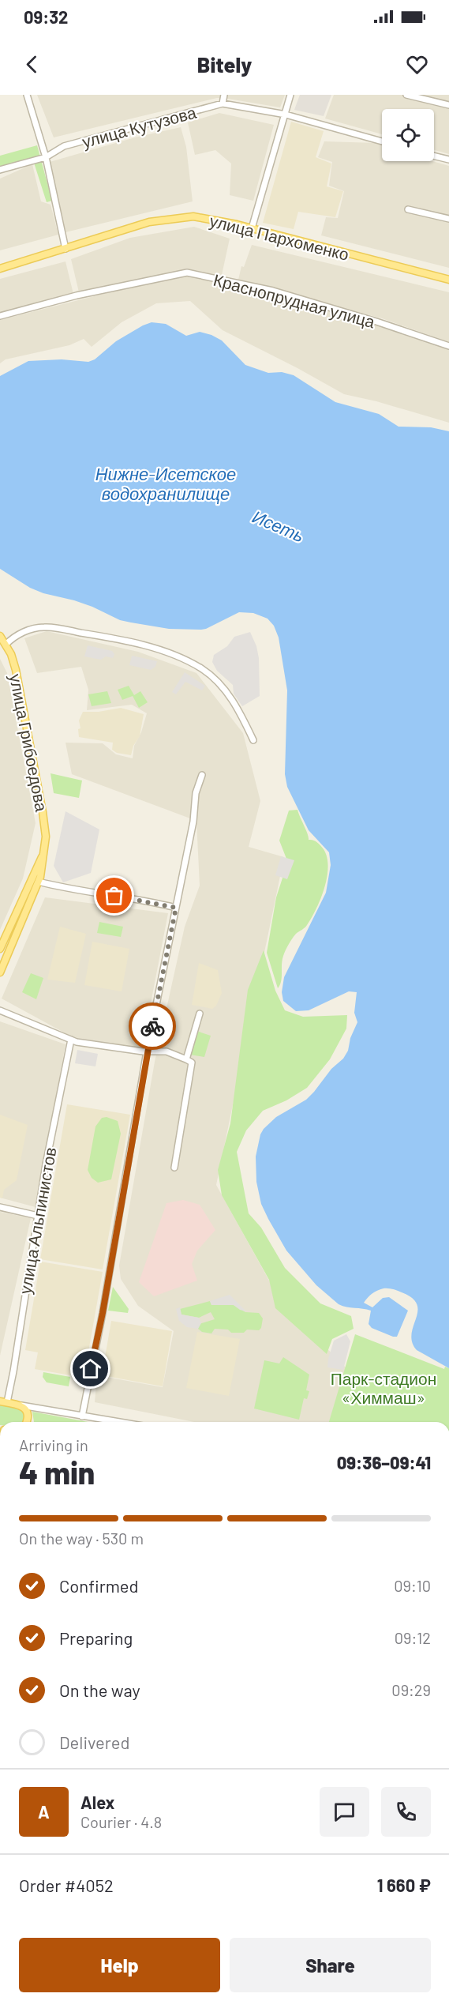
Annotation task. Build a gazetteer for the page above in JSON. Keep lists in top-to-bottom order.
{
  "streets": {
    "main road": ["улица Пархоменко", "улица Грибоедова"],
    "street": ["улица Кутузова", "Краснопрудная улица", "улица Альпинистов"]
  },
  "water": ["Нижне-Исетское водохранилище", "Исеть"],
  "parks": ["Парк-стадион «Химмаш»"],
  "page": {
    "status": "09:32",
    "header": "Bitely",
    "heading": ["4 min", "Arriving in", "09:36–09:41"],
    "panel": [
      "Alex",
      "Courier · 4.8",
      "Order #4052",
      "1 660 ₽"
    ],
    "bar": "On the way · 530 m",
    "list": [
      ["Confirmed", "09:10"],
      ["Preparing", "09:12"],
      ["On the way", "09:29"],
      "Delivered"
    ],
    "round": "A",
    "buttons": ["Help", "Share"]
  }
}
